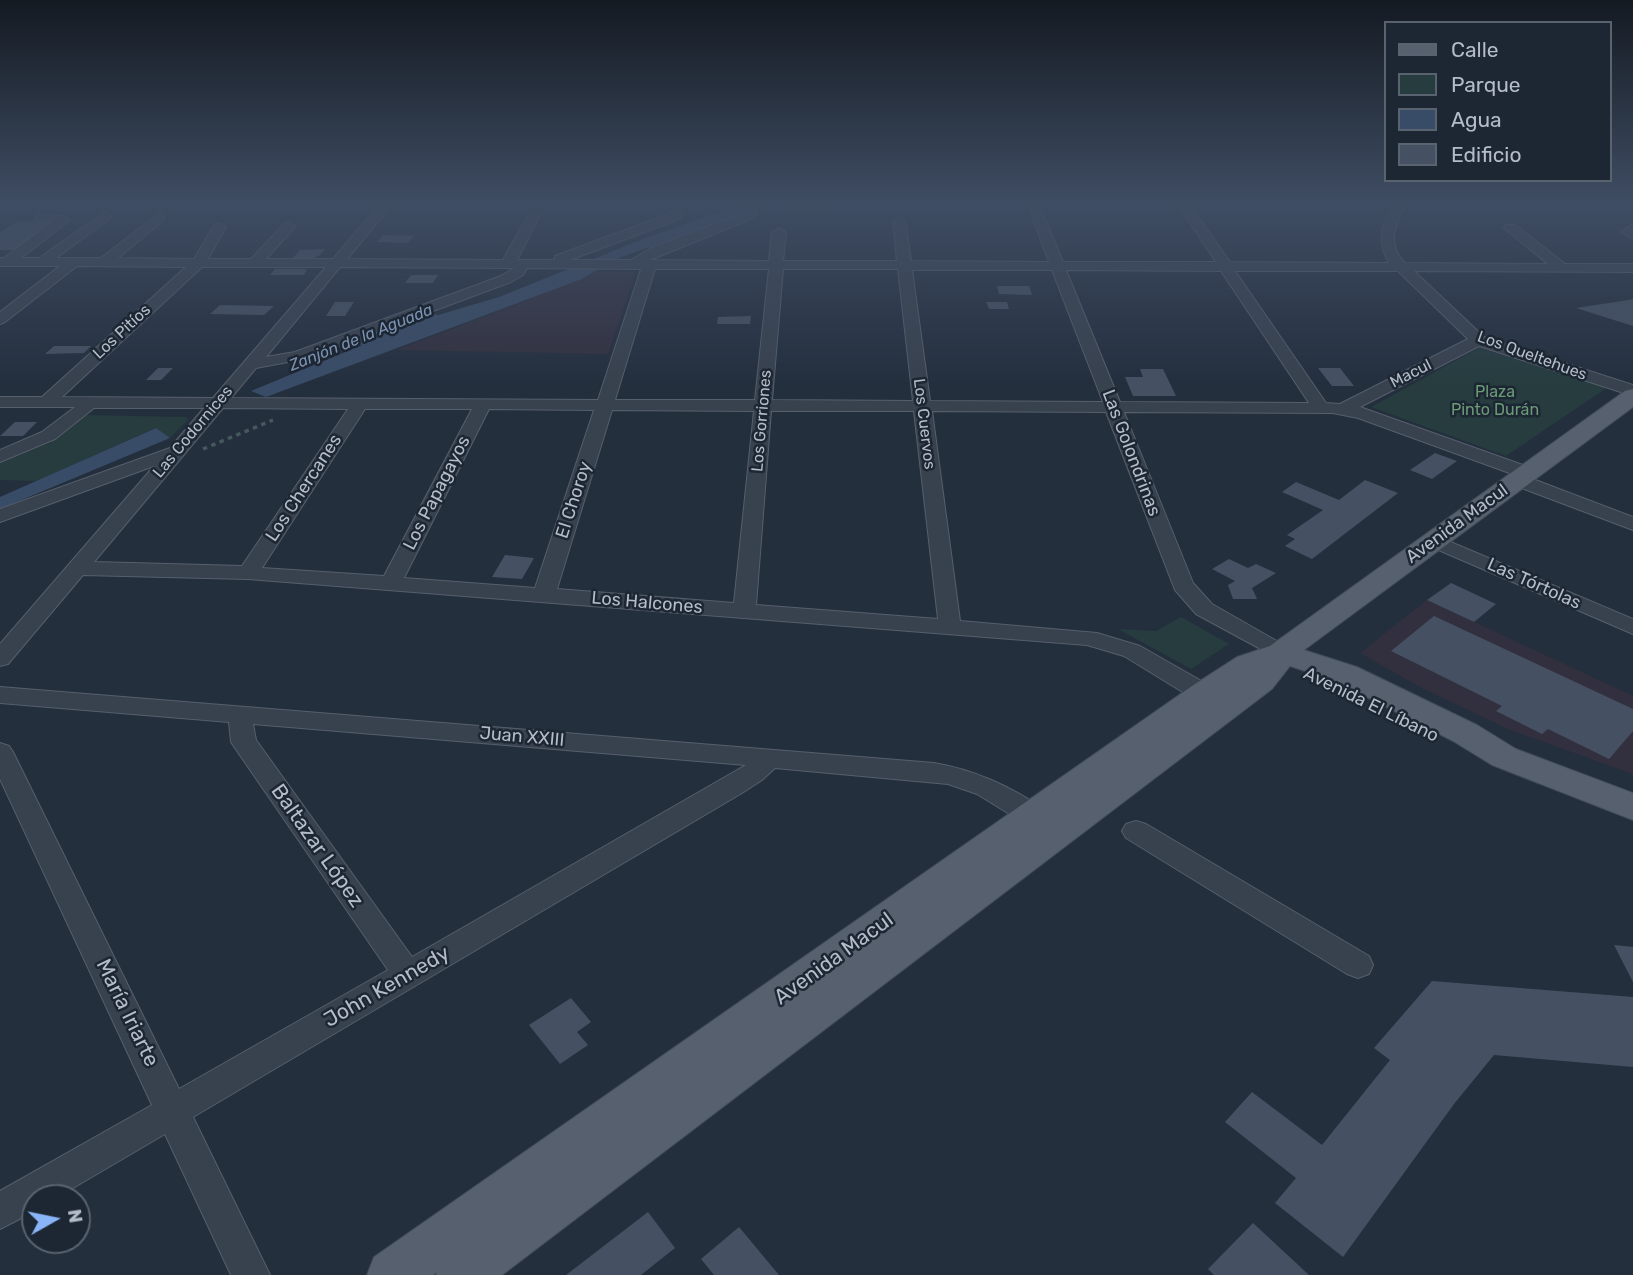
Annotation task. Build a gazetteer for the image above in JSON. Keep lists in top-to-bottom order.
{
  "streets": {
    "main road": ["Avenida Macul", "Avenida El Líbano"],
    "street": [
      "Los Pitíos",
      "Los Queltehues",
      "Macul",
      "Los Gorriones",
      "Los Cuervos",
      "Las Codornices",
      "Las Golondrinas",
      "Los Chercanes",
      "Los Papagayos",
      "El Choroy",
      "Las Tórtolas",
      "Los Halcones",
      "Juan XXIII",
      "Baltazar López",
      "John Kennedy",
      "María Iriarte"
    ]
  },
  "crossings": [
    ["Los Queltehues", "Macul"],
    ["Los Gorriones", "Los Halcones"],
    ["Los Cuervos", "Los Halcones"],
    ["Las Codornices", "Los Halcones"],
    ["Las Golondrinas", "Avenida Macul"],
    ["Las Golondrinas", "Avenida El Líbano"],
    ["Los Chercanes", "Los Halcones"],
    ["Los Papagayos", "Los Halcones"],
    ["El Choroy", "Los Halcones"],
    ["Avenida Macul", "Las Tórtolas"],
    ["Avenida Macul", "Los Halcones"],
    ["Avenida Macul", "Avenida El Líbano"],
    ["Avenida Macul", "Juan XXIII"],
    ["Juan XXIII", "Baltazar López"],
    ["Juan XXIII", "John Kennedy"],
    ["Baltazar López", "John Kennedy"],
    ["John Kennedy", "María Iriarte"]
  ],
  "water": ["Zanjón de la Aguada"],
  "parks": ["Plaza Pinto Durán"],
  "legend": [
    "Calle",
    "Parque",
    "Agua",
    "Edificio"
  ],
  "north": "right"
}
